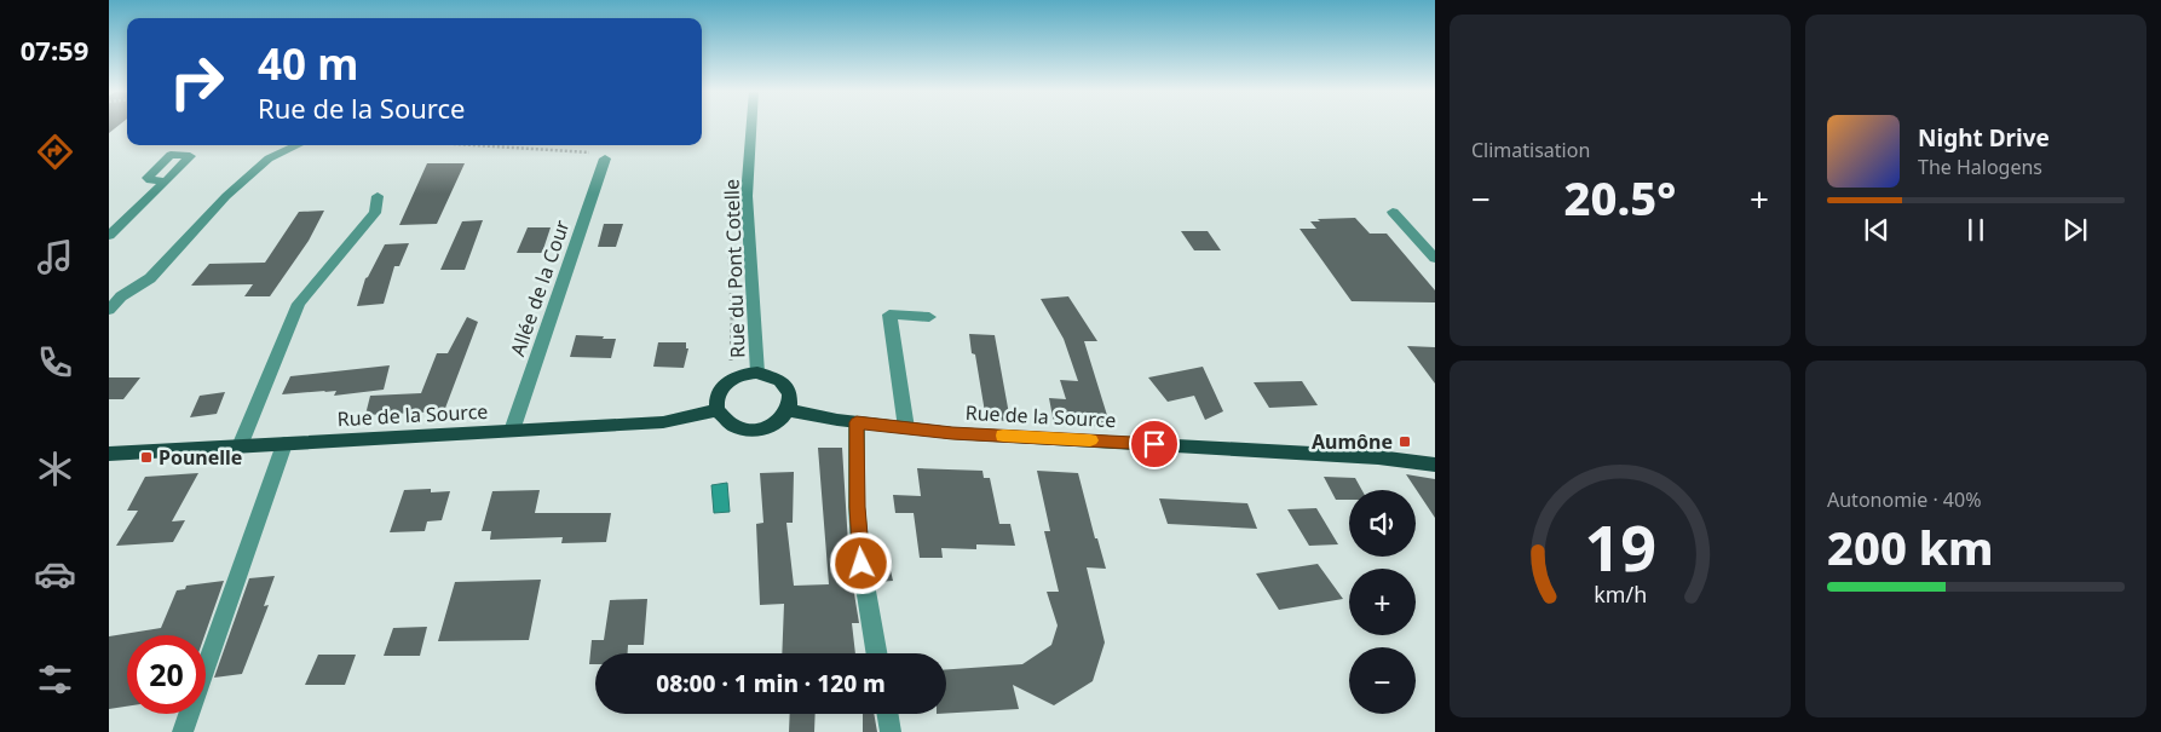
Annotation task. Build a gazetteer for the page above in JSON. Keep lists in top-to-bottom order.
{
  "streets": {
    "main road": ["Rue de la Source"],
    "street": ["Rue du Pont Cotelle", "Allée de la Cour"]
  },
  "crossings": [
    ["Rue du Pont Cotelle", "Rue de la Source"],
    ["Allée de la Cour", "Rue de la Source"]
  ],
  "places": {
    "transit": ["Aumône", "Pounelle"]
  },
  "page": {
    "tabs": "07:59",
    "tile": [
      "Climatisation",
      ["Autonomie · 40%", "200 km"]
    ],
    "turn": ["40 m", "Rue de la Source"],
    "song": ["Night Drive", "The Halogens"],
    "heat": ["−", "20.5°", "+"],
    "map_buttons": ["+", "−"],
    "limit": "20",
    "trip": "08:00 · 1 min · 120 m",
    "gauge": ["19", "km/h"]
  }
}
